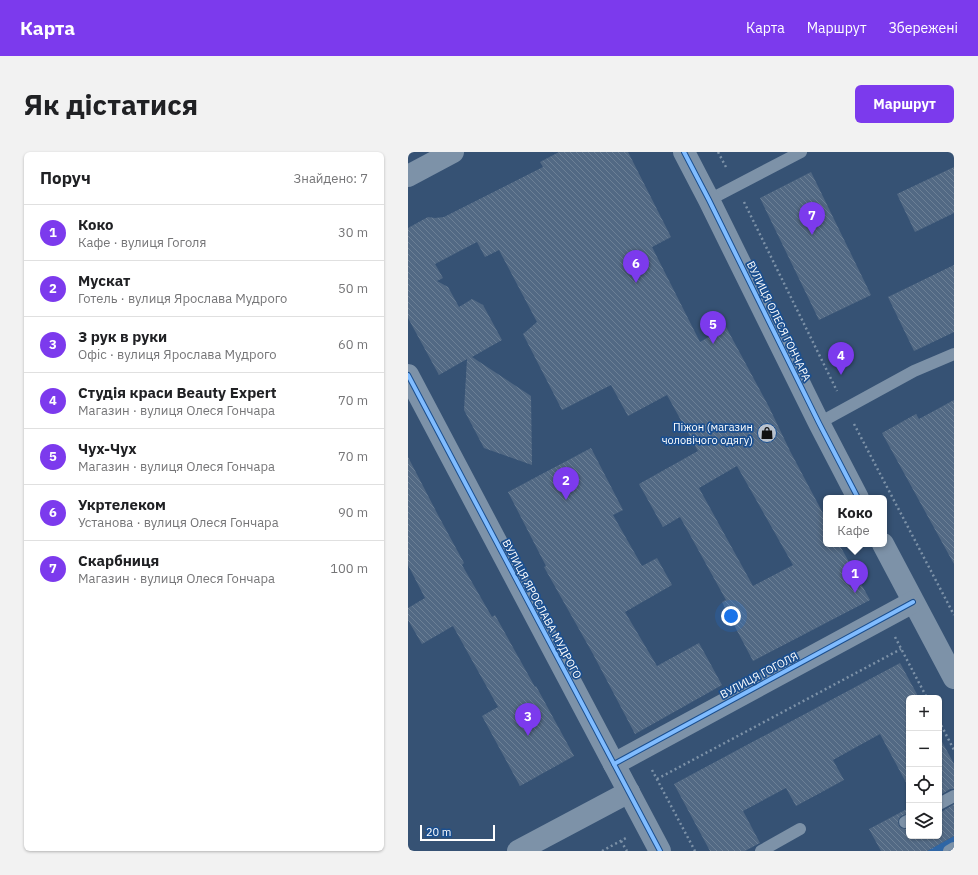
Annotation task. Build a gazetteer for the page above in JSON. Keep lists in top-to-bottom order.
{
  "streets": {
    "street": ["ВУЛИЦЯ ОЛЕСЯ ГОНЧАРА", "ВУЛИЦЯ ЯРОСЛАВА МУДРОГО", "ВУЛИЦЯ ГОГОЛЯ"]
  },
  "crossings": [
    ["ВУЛИЦЯ ЯРОСЛАВА МУДРОГО", "ВУЛИЦЯ ГОГОЛЯ"]
  ],
  "places": {
    "shop": ["Піжон (магазин чоловічого одягу)"]
  },
  "scale_bar": "20 m",
  "page": {
    "header": "Карта",
    "nav": ["Карта", "Маршрут", "Збережені"],
    "buttons": "Маршрут",
    "title": "Як дістатися",
    "heading": ["Поруч", "Знайдено: 7"],
    "pins": [
      "7",
      "6",
      "5",
      "4",
      "2",
      "1",
      "3"
    ],
    "list": [
      {
        "mark": "1",
        "name": "Коко",
        "note": "Кафе · вулиця Гоголя",
        "value": "30 m"
      },
      {
        "mark": "2",
        "name": "Мускат",
        "note": "Готель · вулиця Ярослава Мудрого",
        "value": "50 m"
      },
      {
        "mark": "3",
        "name": "З рук в руки",
        "note": "Офіс · вулиця Ярослава Мудрого",
        "value": "60 m"
      },
      {
        "mark": "4",
        "name": "Студія краси Beauty Expert",
        "note": "Магазин · вулиця Олеся Гончара",
        "value": "70 m"
      },
      {
        "mark": "5",
        "name": "Чух-Чух",
        "note": "Магазин · вулиця Олеся Гончара",
        "value": "70 m"
      },
      {
        "mark": "6",
        "name": "Укртелеком",
        "note": "Установа · вулиця Олеся Гончара",
        "value": "90 m"
      },
      {
        "mark": "7",
        "name": "Скарбниця",
        "note": "Магазин · вулиця Олеся Гончара",
        "value": "100 m"
      }
    ],
    "popup": ["Коко", "Кафе"],
    "map_buttons": ["+", "−"],
    "scale": "20 m"
  }
}
